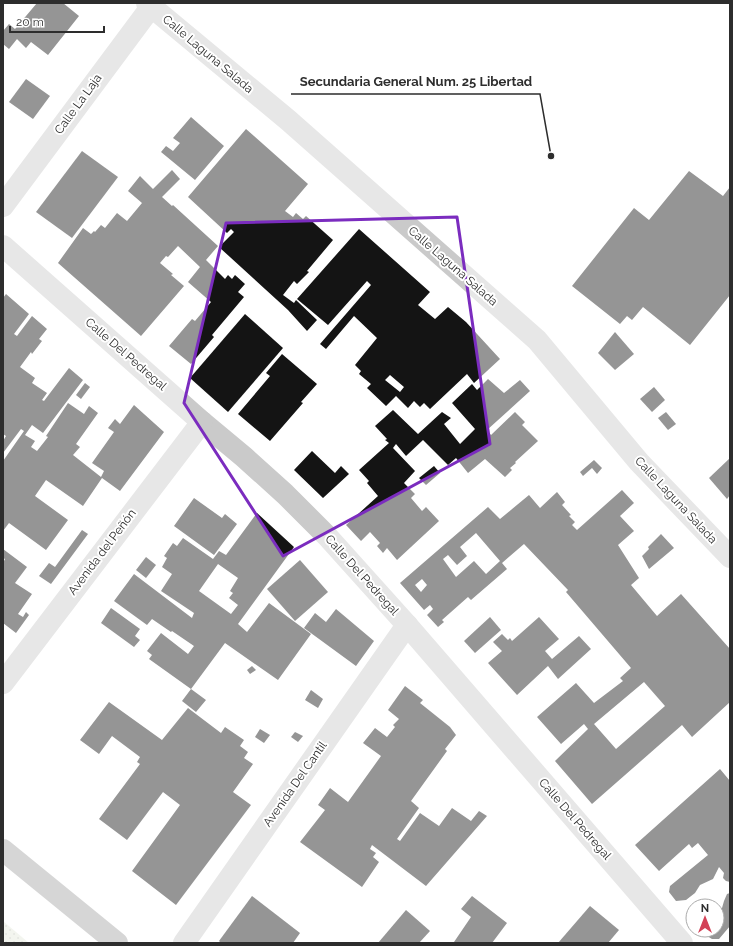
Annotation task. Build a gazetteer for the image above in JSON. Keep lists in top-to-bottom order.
{
  "streets": {
    "street": [
      "Calle Laguna Salada",
      "Calle La Laja",
      "Calle Del Pedregal",
      "Avenida del Peñón",
      "Avenida Del Cantil"
    ]
  },
  "crossings": [
    ["Calle Laguna Salada", "Calle La Laja"],
    ["Calle Del Pedregal", "Avenida del Peñón"],
    ["Calle Del Pedregal", "Avenida Del Cantil"]
  ],
  "places": ["Secundaria General Num. 25 Libertad"],
  "scale_bar": "20 m",
  "north": "top"
}
